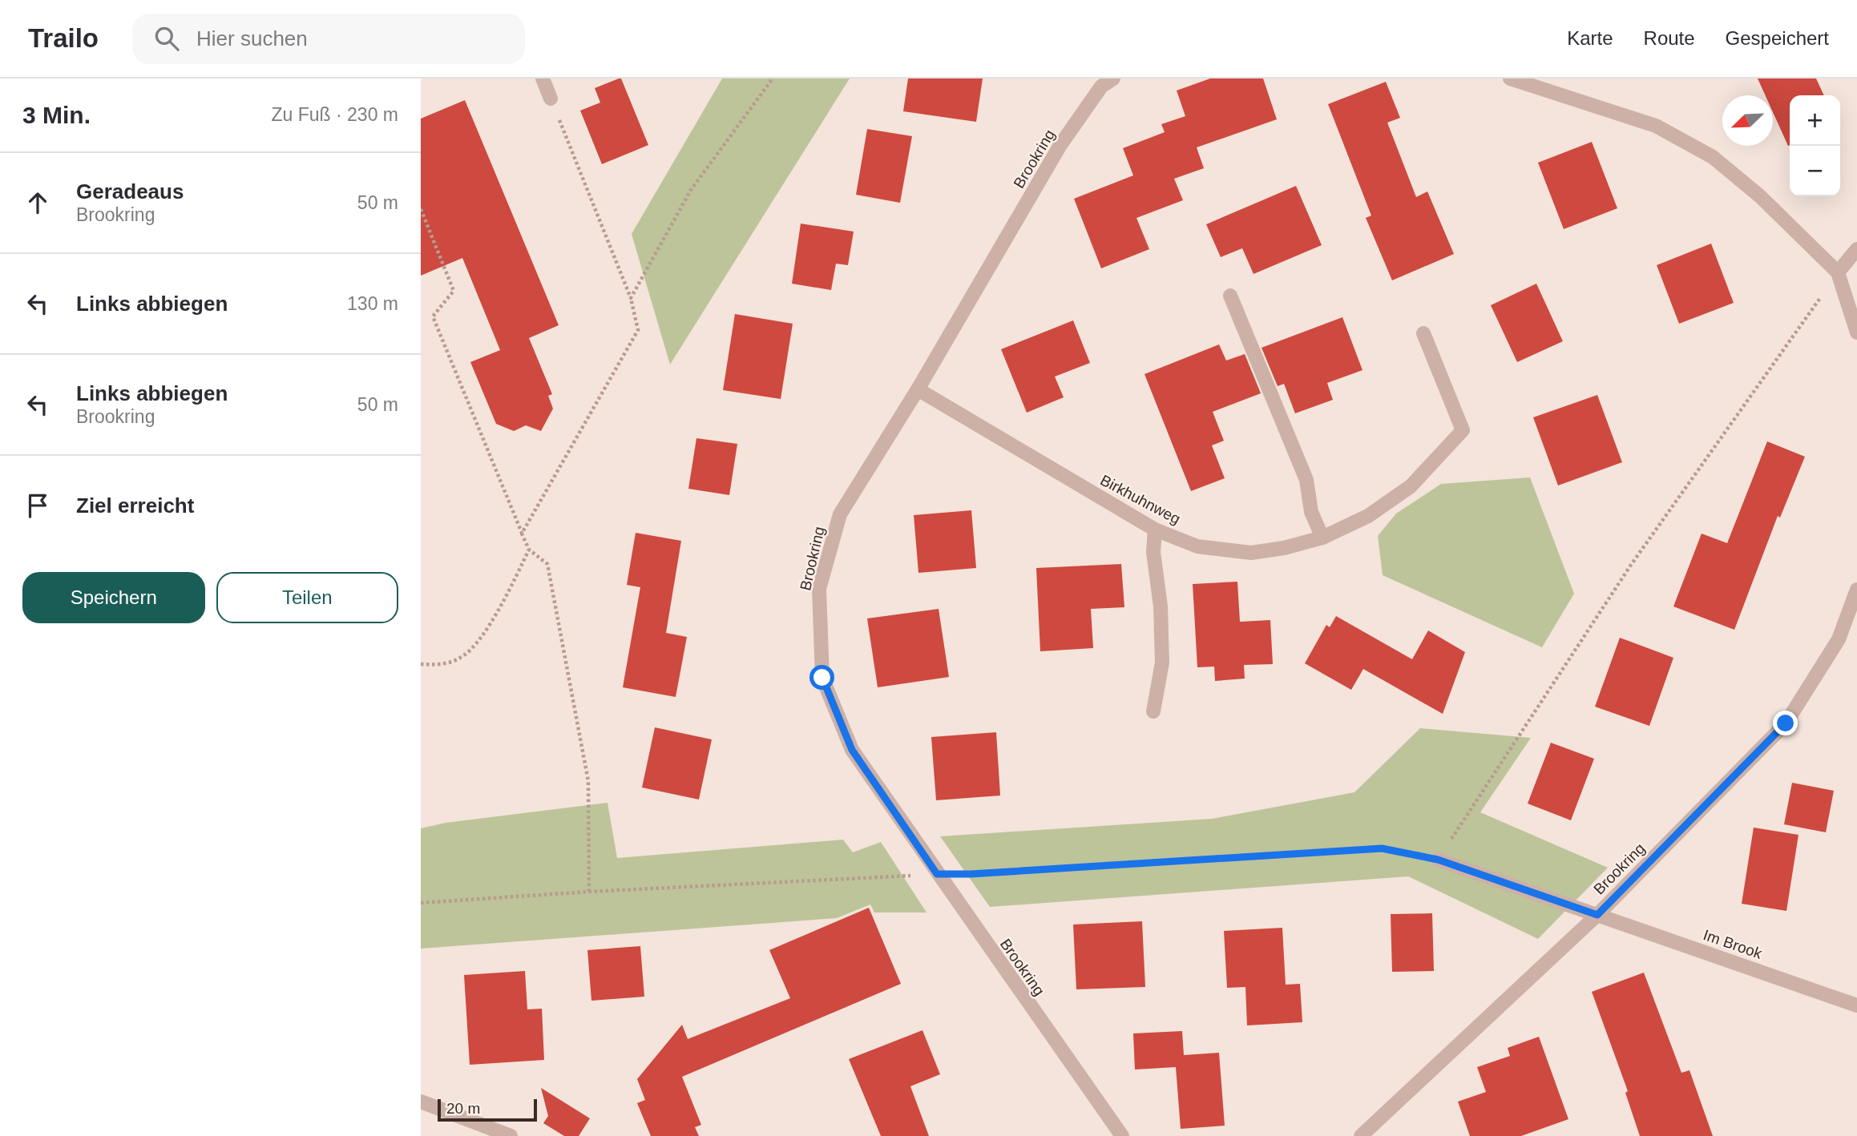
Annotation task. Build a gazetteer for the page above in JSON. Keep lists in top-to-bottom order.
{
  "streets": {
    "street": ["Brookring", "Birkhuhnweg", "Im Brook"]
  },
  "crossings": [
    ["Brookring", "Birkhuhnweg"],
    ["Brookring", "Im Brook"]
  ],
  "scale_bar": "20 m",
  "north": "bottom left",
  "page": {
    "header": "Trailo",
    "search": "Hier suchen",
    "nav": ["Karte", "Route", "Gespeichert"],
    "heading": ["3 Min.", "Zu Fuß · 230 m"],
    "map_buttons": ["+", "−"],
    "list": [
      ["Geradeaus", "Brookring", "50 m"],
      ["Links abbiegen", "130 m"],
      ["Links abbiegen", "Brookring", "50 m"],
      "Ziel erreicht"
    ],
    "buttons": ["Speichern", "Teilen"],
    "scale": "20 m"
  }
}
